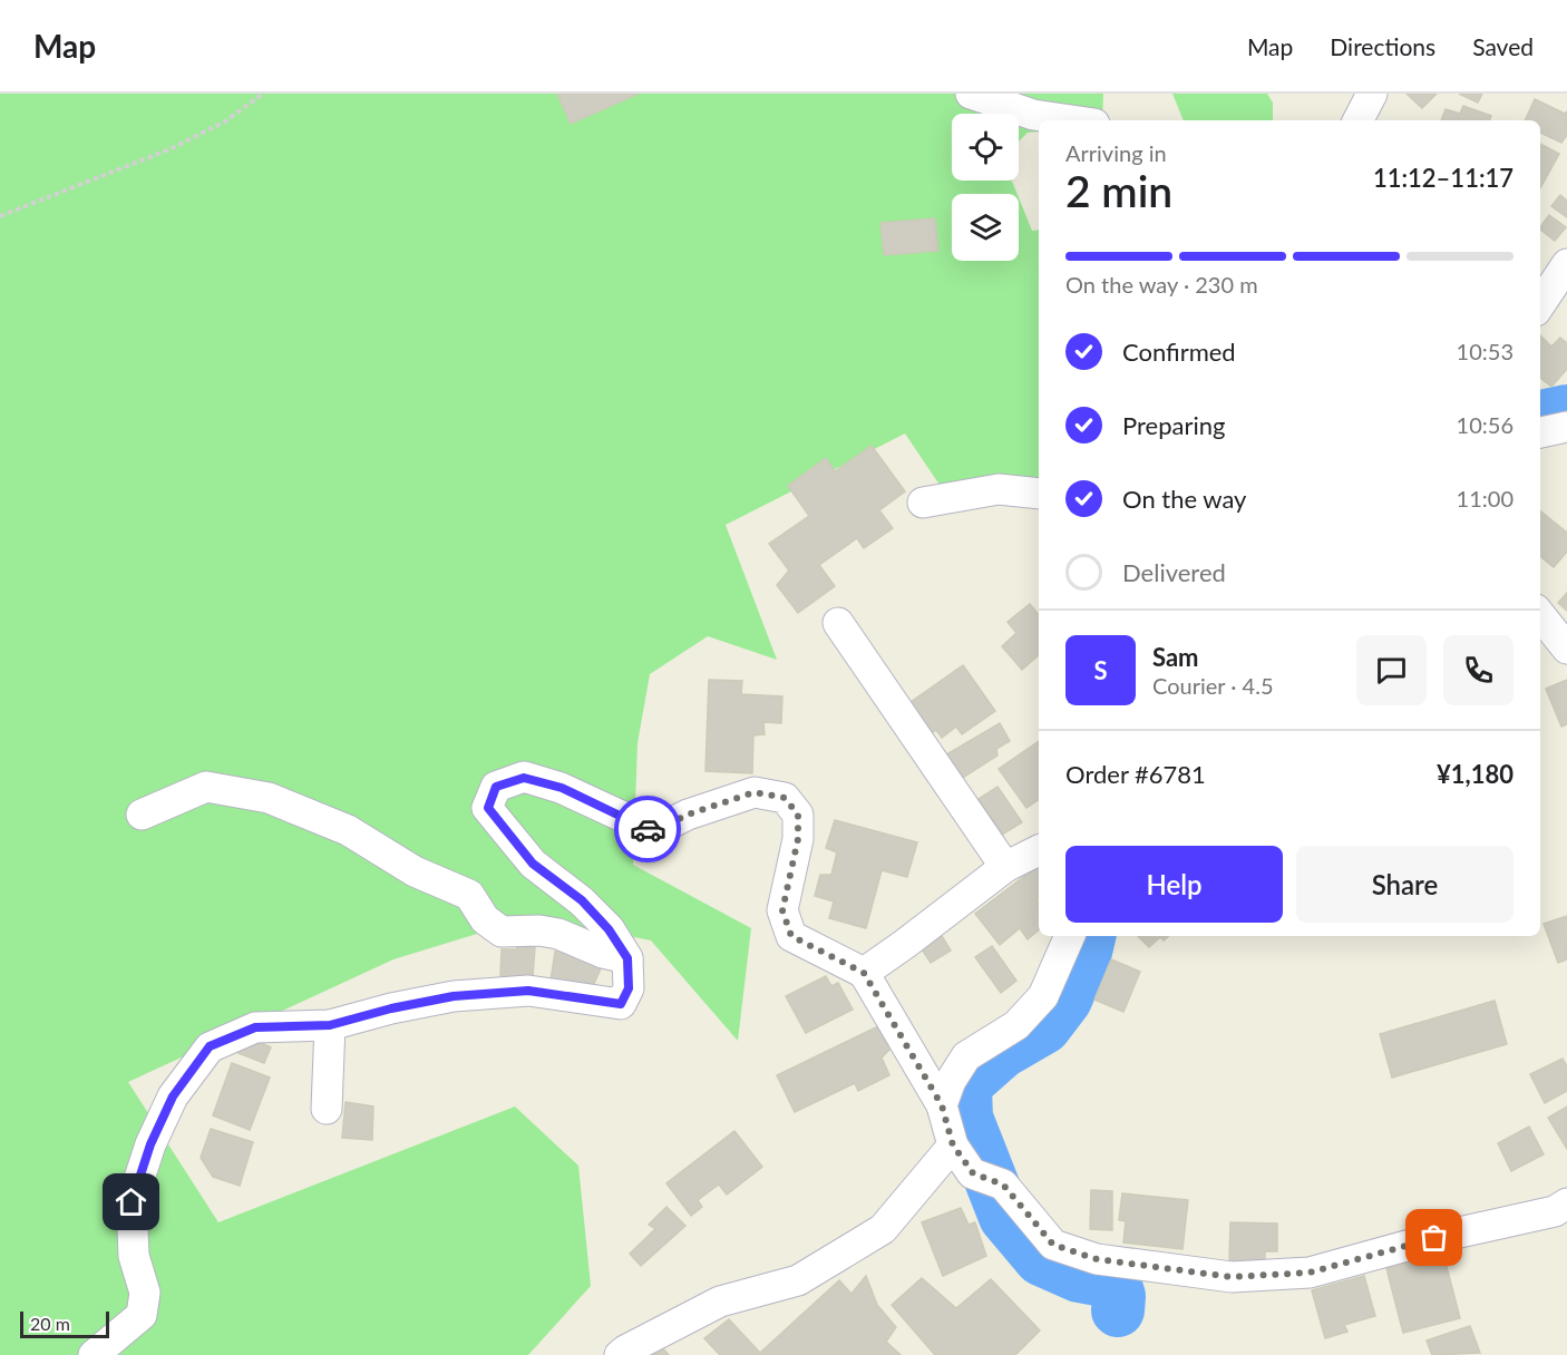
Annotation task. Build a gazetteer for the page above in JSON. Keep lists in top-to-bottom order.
{
  "scale_bar": "20 m",
  "page": {
    "header": "Map",
    "nav": ["Map", "Directions", "Saved"],
    "heading": ["2 min", "Arriving in", "11:12–11:17"],
    "panel": [
      "Sam",
      "Courier · 4.5",
      "Order #6781",
      "¥1,180"
    ],
    "bar": "On the way · 230 m",
    "list": [
      ["Confirmed", "10:53"],
      ["Preparing", "10:56"],
      ["On the way", "11:00"],
      "Delivered"
    ],
    "round": "S",
    "buttons": ["Help", "Share"],
    "scale": "20 m"
  }
}
